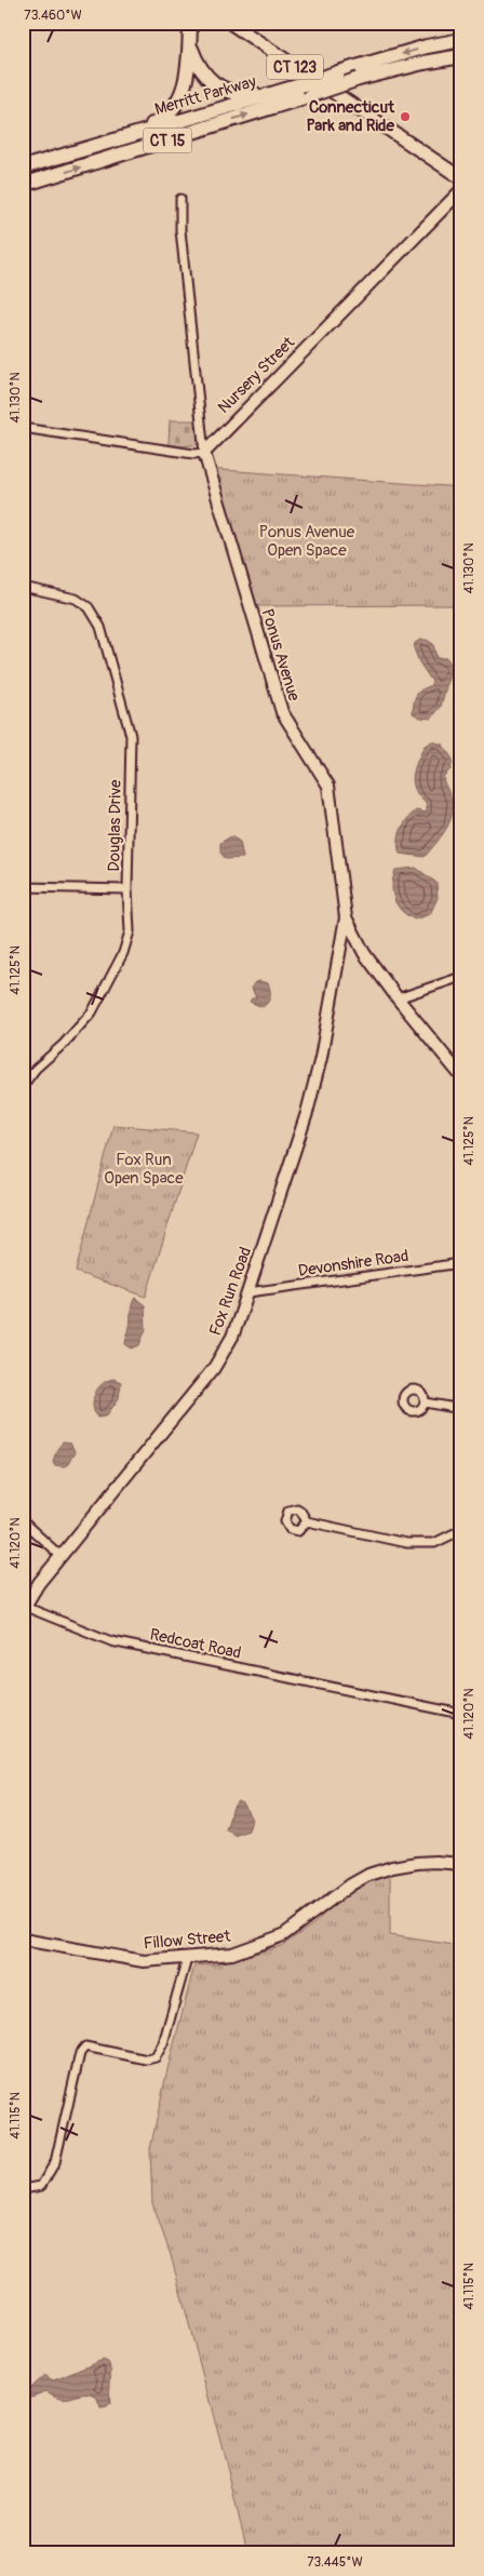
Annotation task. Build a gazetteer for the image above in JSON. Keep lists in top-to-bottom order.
{
  "streets": {
    "highway": ["Merritt Parkway", "CT 15"],
    "main road": ["CT 123"],
    "street": [
      "Nursery Street",
      "Ponus Avenue",
      "Douglas Drive",
      "Devonshire Road",
      "Fox Run Road",
      "Redcoat Road",
      "Fillow Street"
    ]
  },
  "crossings": [
    ["Nursery Street", "Ponus Avenue"],
    ["Ponus Avenue", "Fox Run Road"],
    ["Devonshire Road", "Fox Run Road"],
    ["Fox Run Road", "Redcoat Road"]
  ],
  "parks": ["Ponus Avenue Open Space", "Fox Run Open Space"],
  "places": ["Connecticut Park and Ride"],
  "coordinates": [
    "73.460°W",
    "41.130°N",
    "41.125°N",
    "41.120°N",
    "41.115°N",
    "73.445°W"
  ]
}
